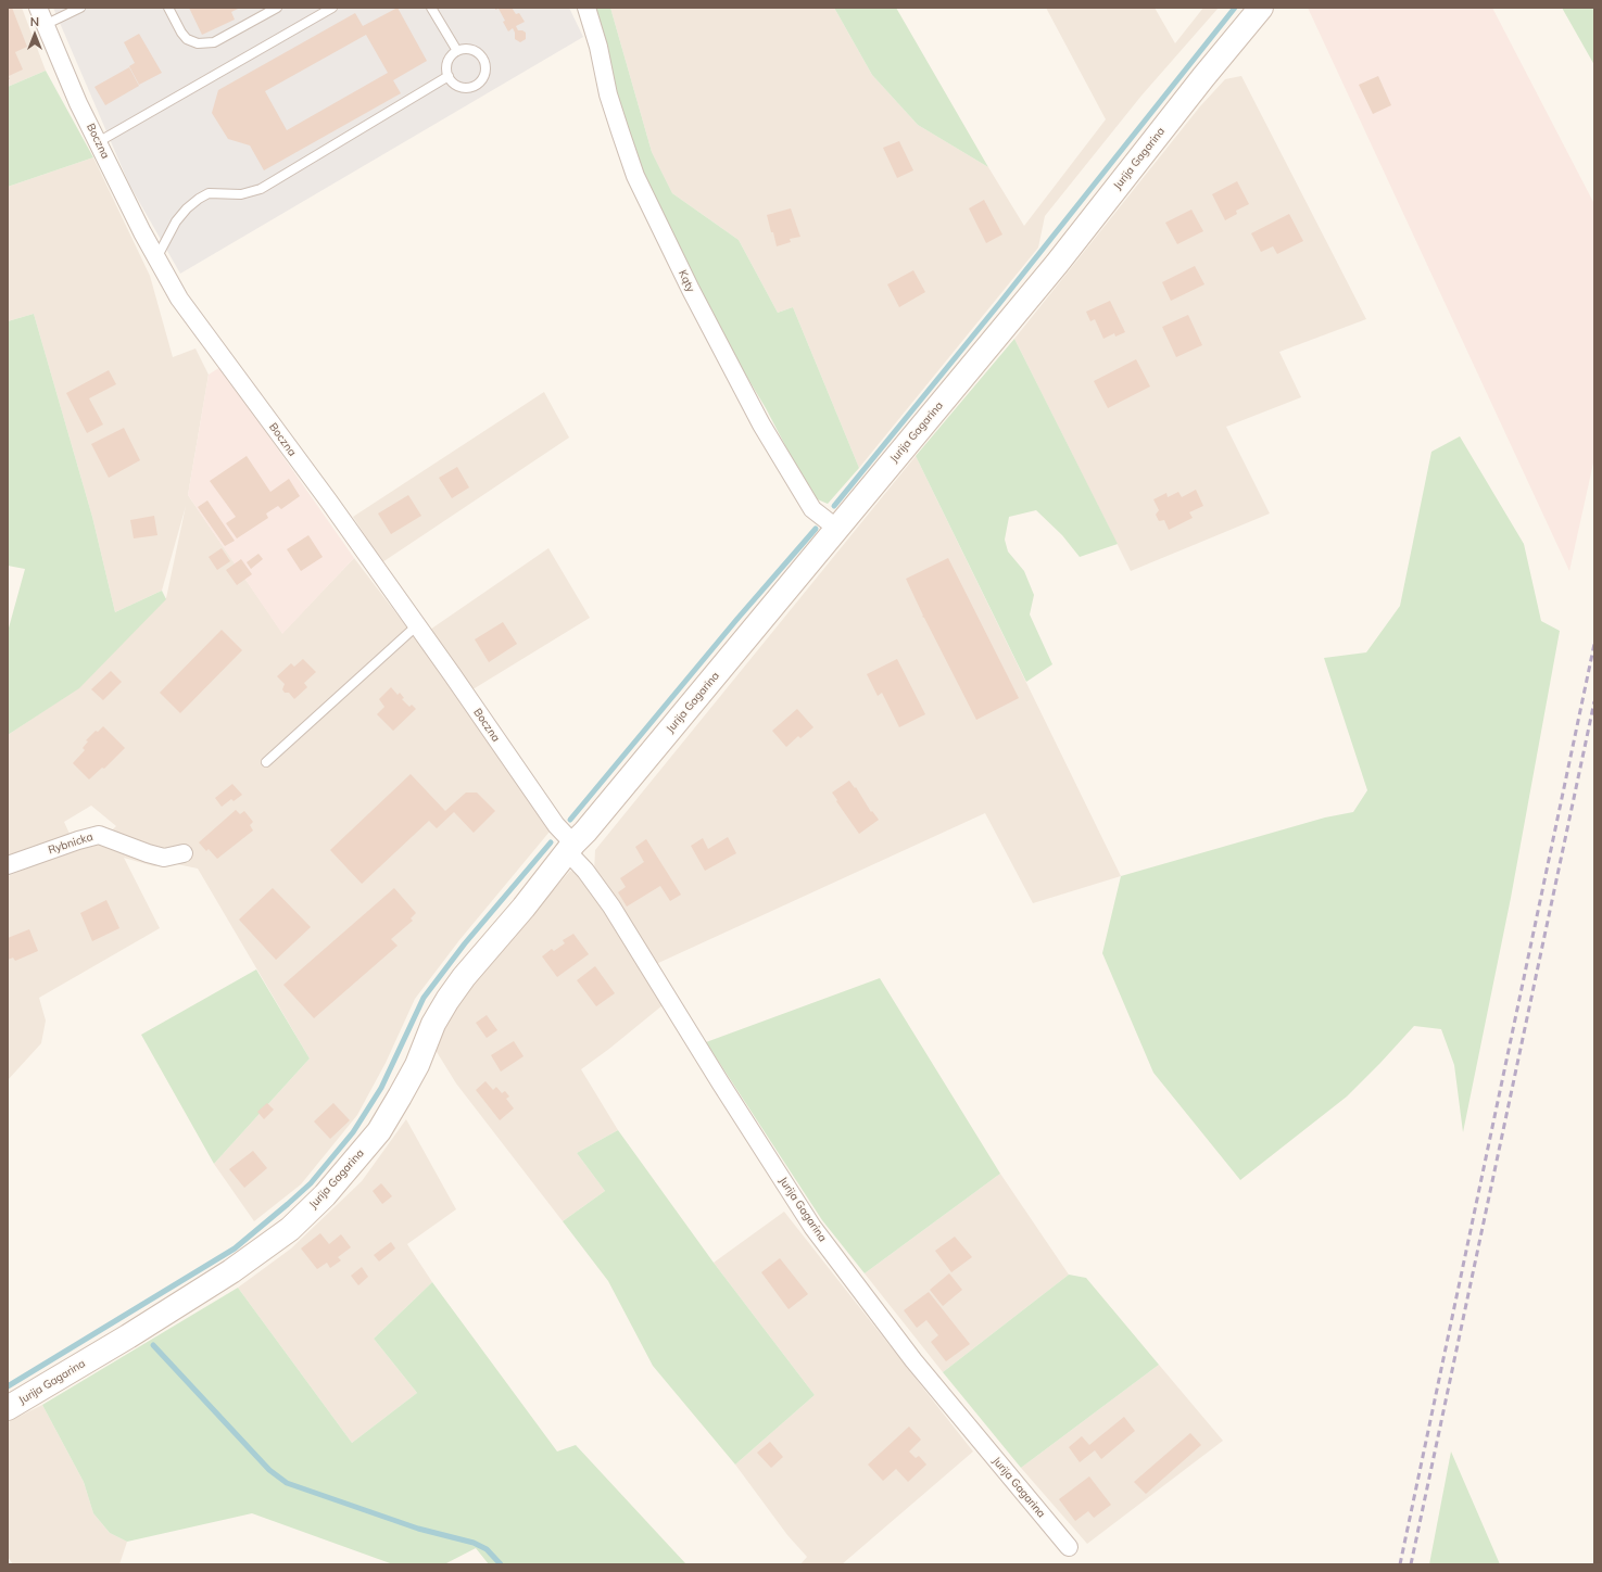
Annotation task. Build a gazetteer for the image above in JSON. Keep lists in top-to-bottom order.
{
  "streets": {
    "street": [
      "Boczna",
      "Jurija Gagarina",
      "Kąty",
      "Rybnicka"
    ]
  },
  "crossings": [
    ["Boczna", "Jurija Gagarina"],
    ["Jurija Gagarina", "Kąty"]
  ],
  "north": "top"
}
